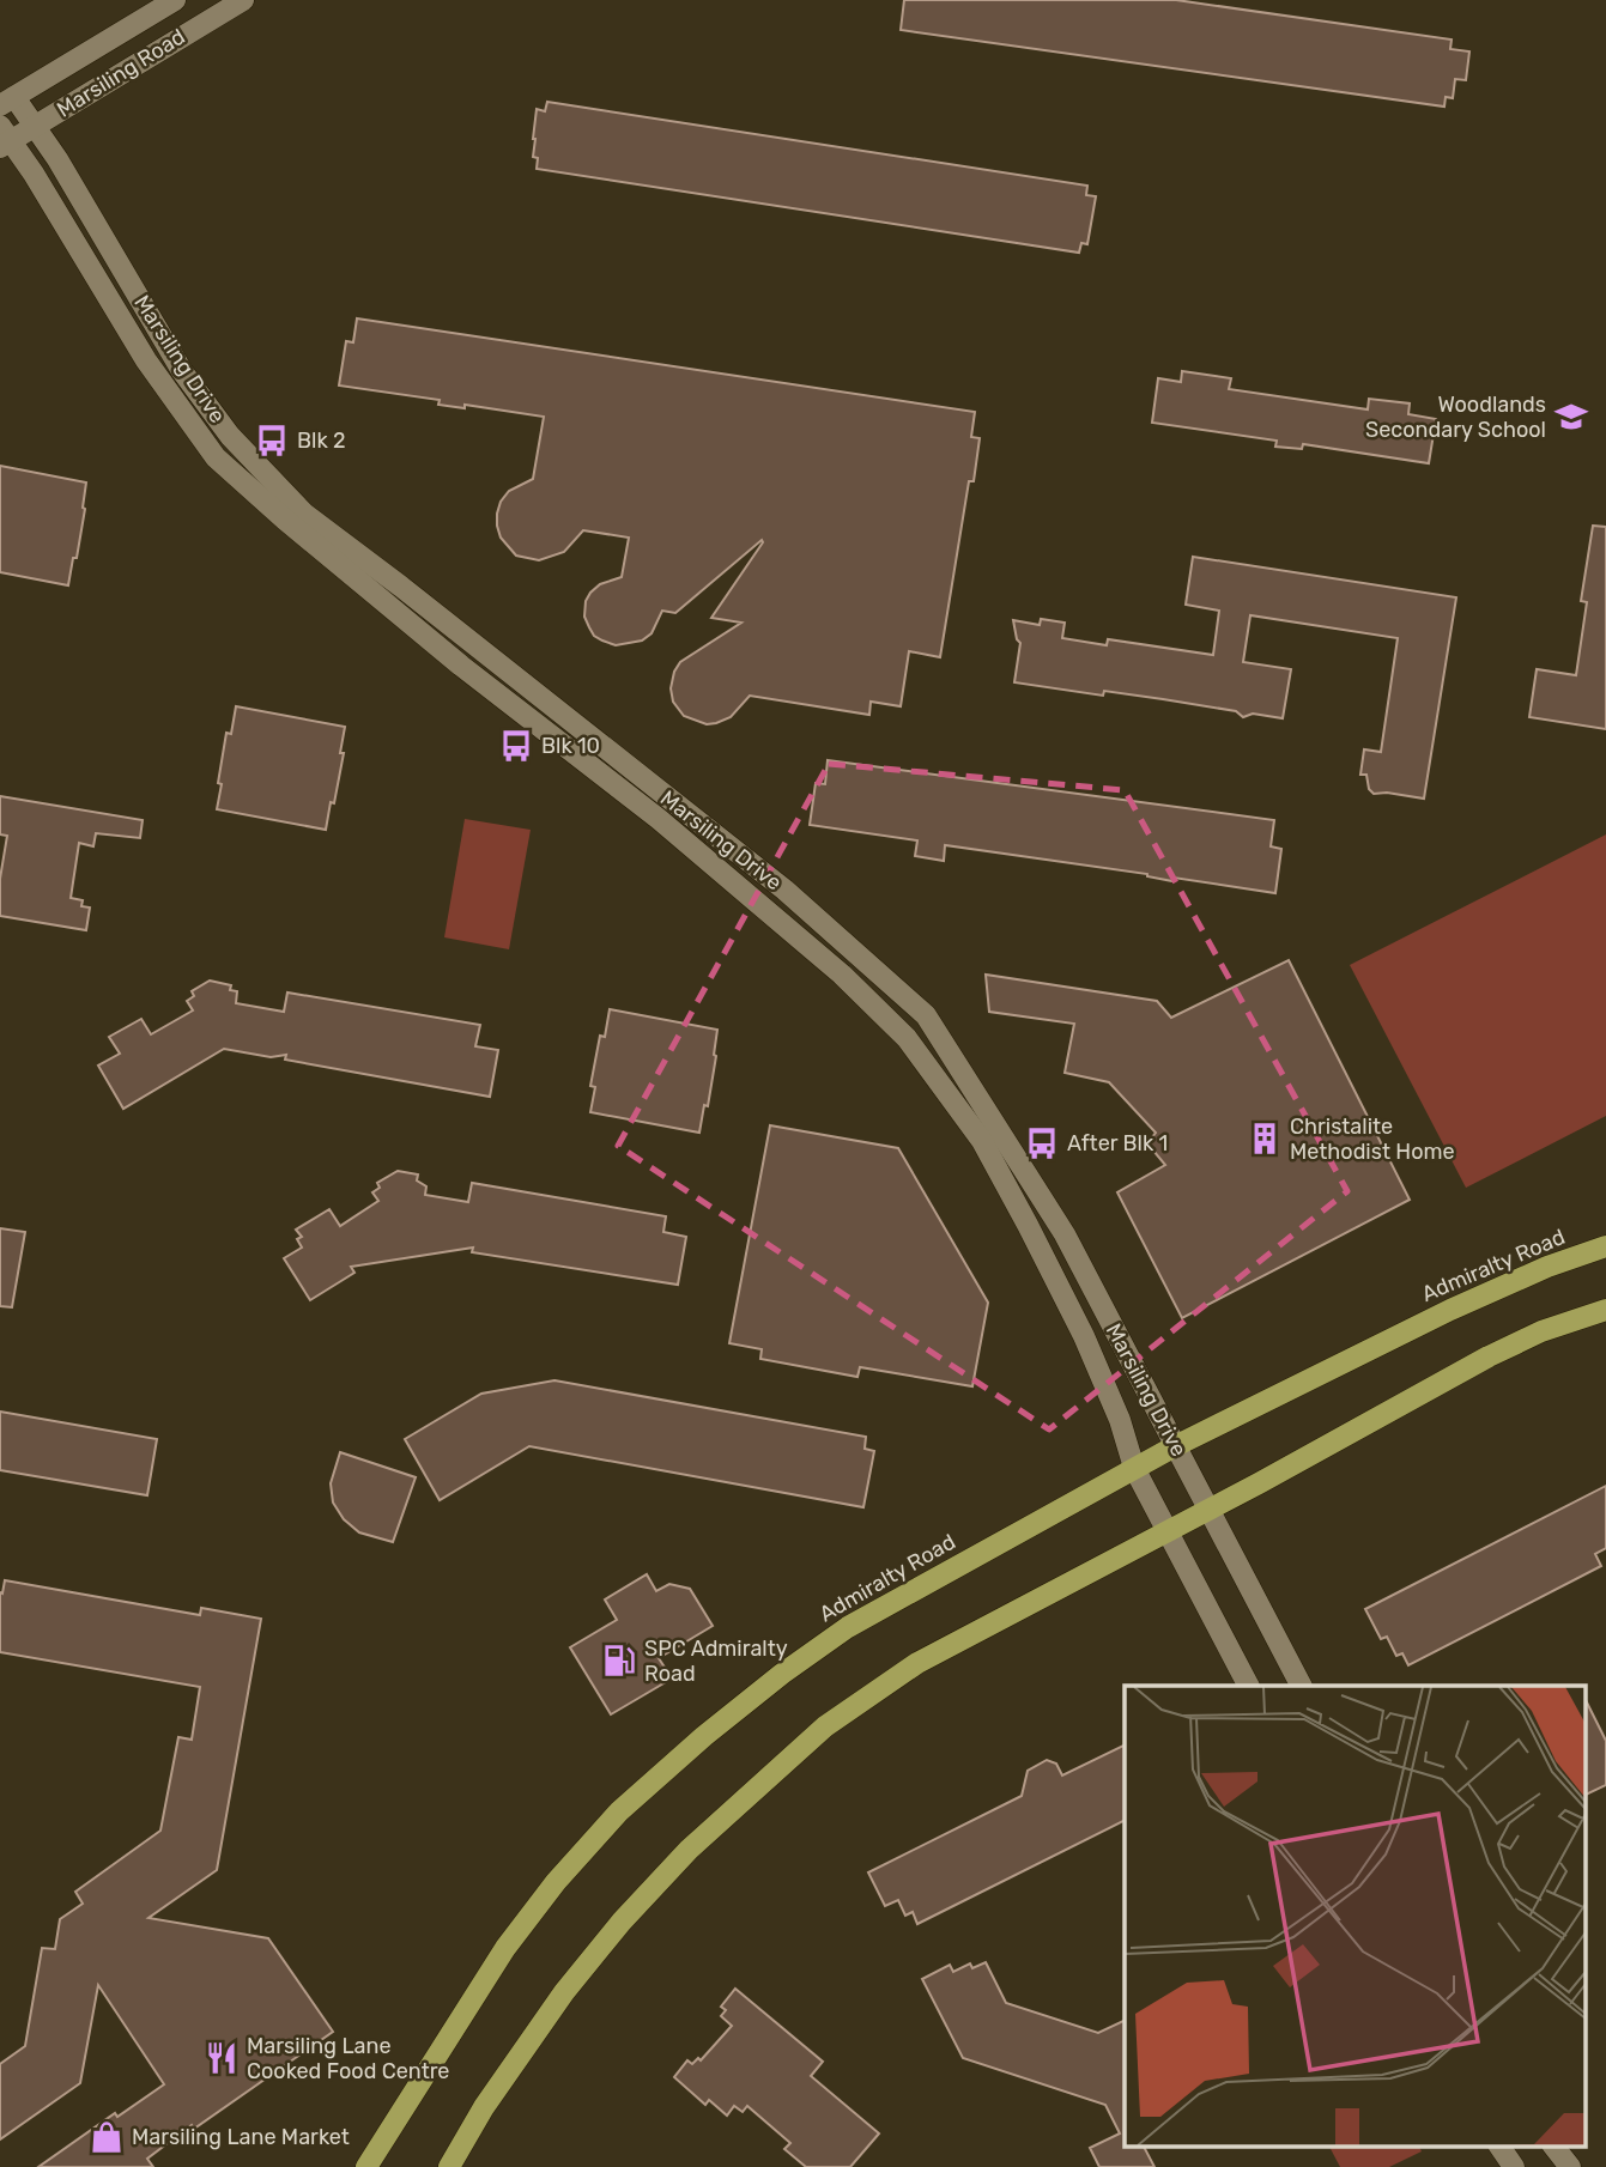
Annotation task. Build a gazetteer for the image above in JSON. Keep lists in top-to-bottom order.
{
  "streets": {
    "main road": ["Admiralty Road"],
    "street": ["Marsiling Road", "Marsiling Drive"]
  },
  "crossings": [
    ["Marsiling Road", "Marsiling Drive"],
    ["Marsiling Drive", "Admiralty Road"]
  ],
  "places": {
    "school or university": ["Woodlands Secondary School"],
    "bus stop": ["Blk 2", "Blk 10", "After Blk 1"],
    "building": ["Christalite Methodist Home"],
    "fuel station": ["SPC Admiralty Road"],
    "restaurant": ["Marsiling Lane Cooked Food Centre"],
    "shop": ["Marsiling Lane Market"]
  }
}
